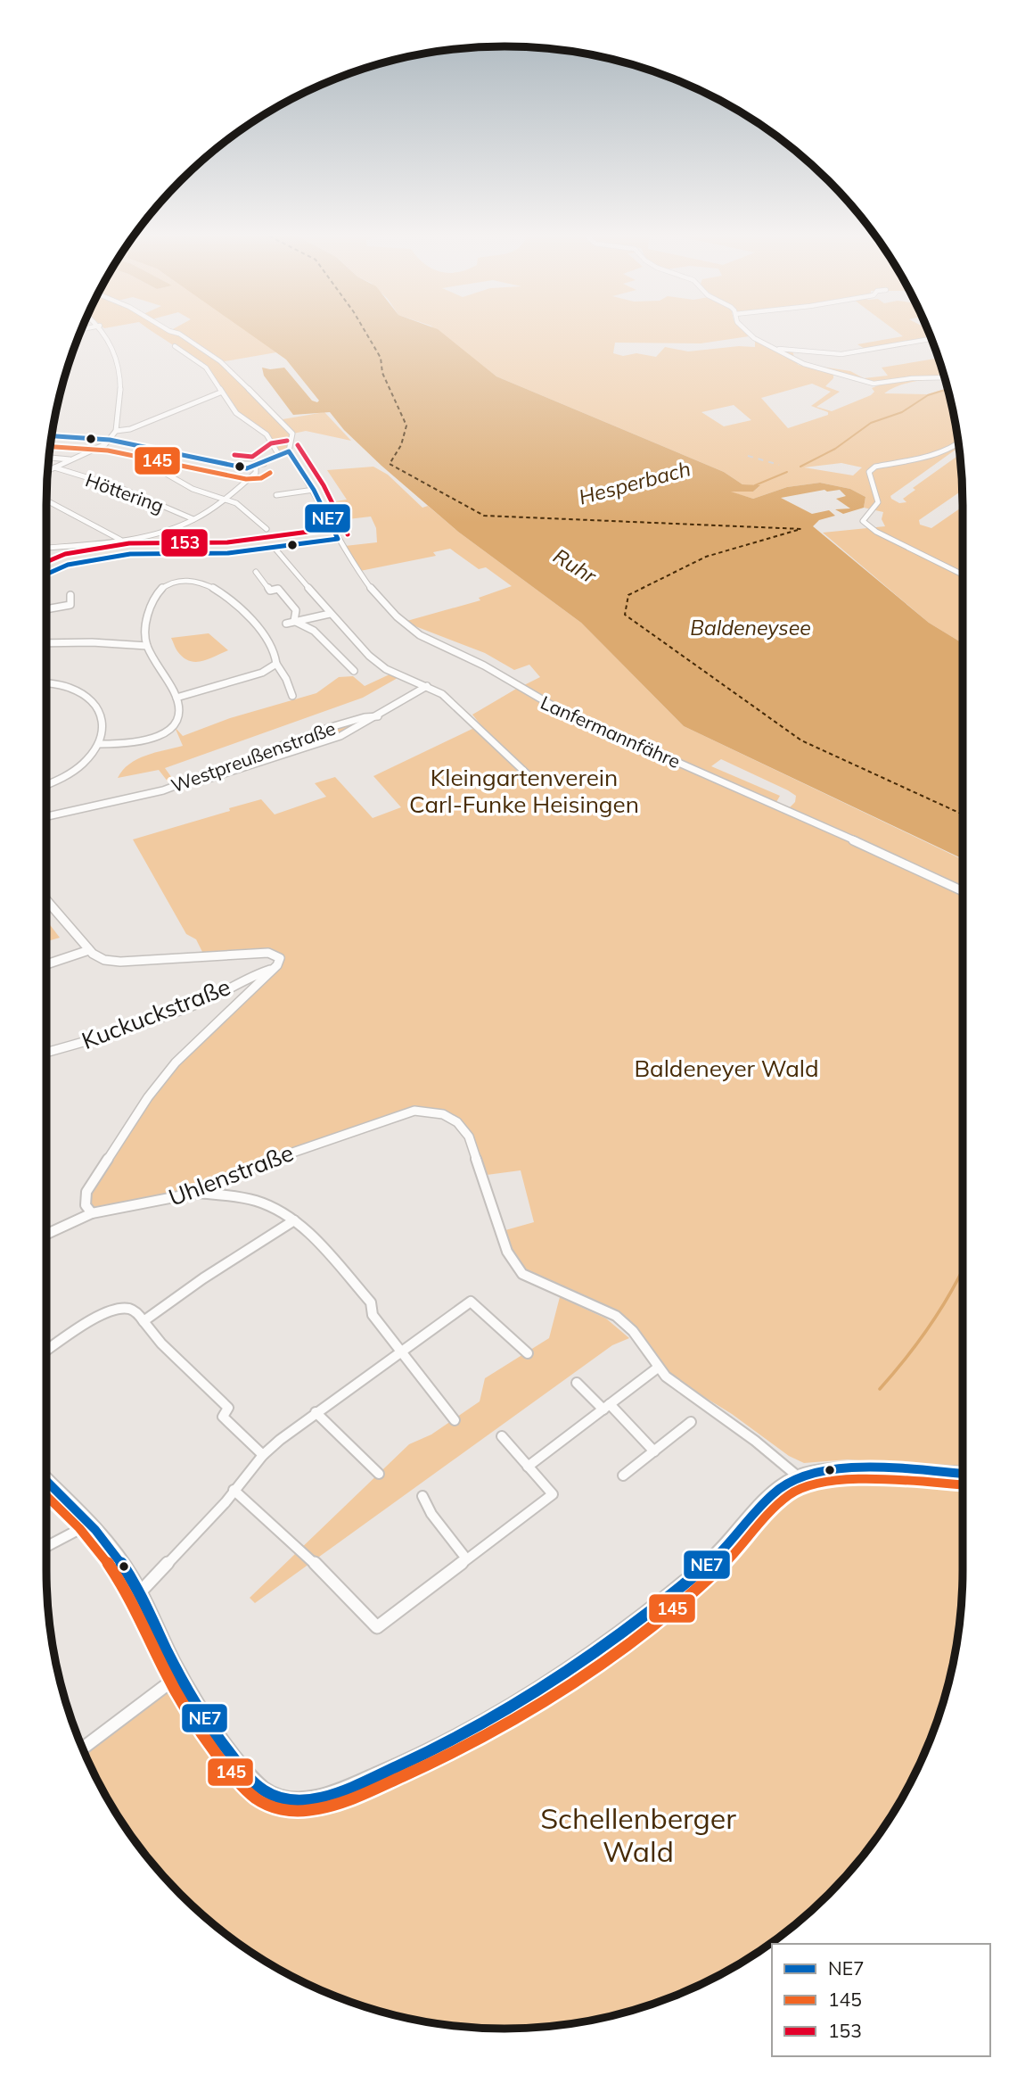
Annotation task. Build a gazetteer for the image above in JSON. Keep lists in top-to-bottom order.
{
  "streets": {
    "street": [
      "Höttering",
      "Lanfermannfähre",
      "Westpreußenstraße",
      "Kuckuckstraße",
      "Uhlenstraße"
    ]
  },
  "water": ["Hesperbach", "Ruhr", "Baldeneysee"],
  "parks": ["Kleingartenverein Carl-Funke Heisingen", "Baldeneyer Wald", "Schellenberger Wald"],
  "lines": ["transit line NE7", "transit line 153", "transit line 145"],
  "legend": ["NE7", "145", "153"]
}
